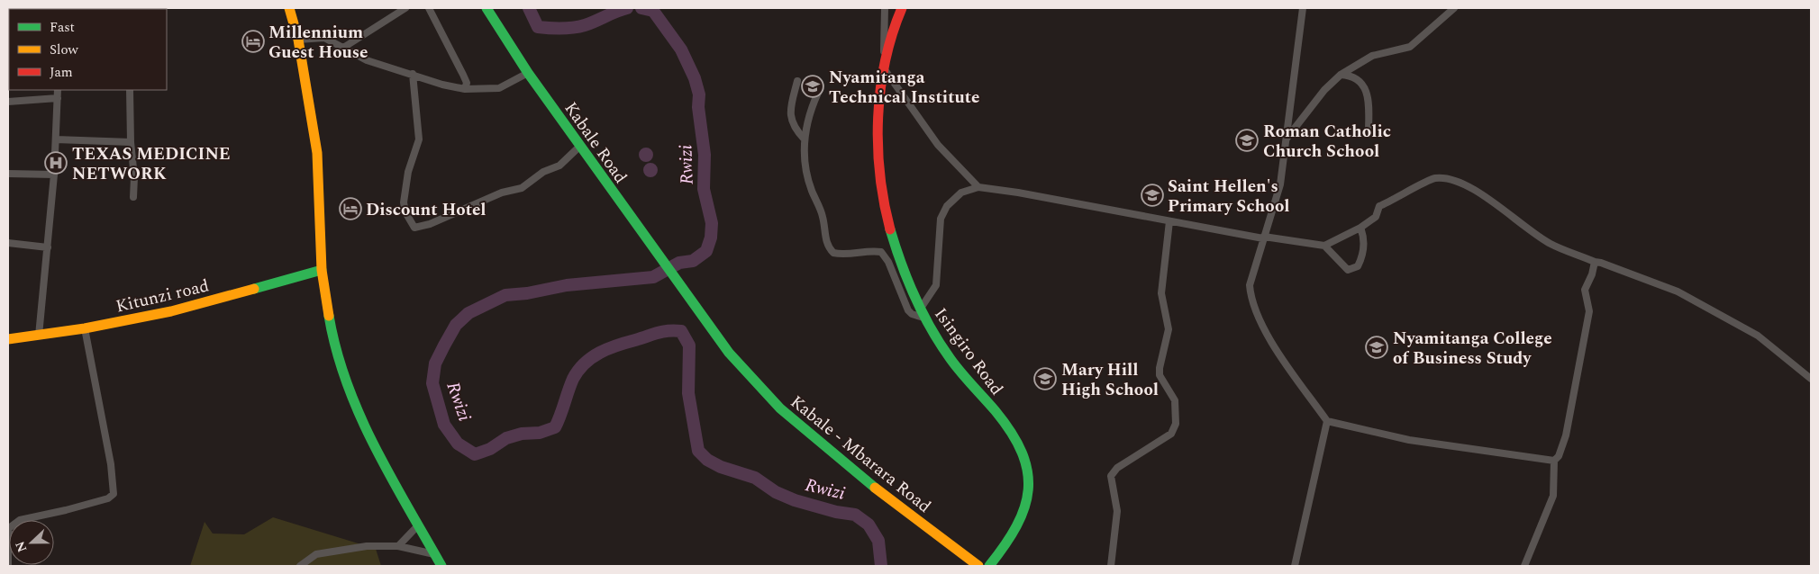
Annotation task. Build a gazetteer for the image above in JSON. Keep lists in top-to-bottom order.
{
  "streets": {
    "main road": [
      "Kabale Road",
      "Kitunzi road",
      "Isingiro Road",
      "Kabale - Mbarara Road"
    ]
  },
  "crossings": [
    ["Kabale Road", "Kabale - Mbarara Road"]
  ],
  "water": ["Rwizi"],
  "places": {
    "hotel": ["Millennium Guest House", "Discount Hotel"],
    "school or university": [
      "Nyamitanga Technical Institute",
      "Roman Catholic Church School",
      "Saint Hellen's Primary School",
      "Nyamitanga College of Business Study",
      "Mary Hill High School"
    ],
    "hospital": ["TEXAS MEDICINE NETWORK"]
  },
  "legend": ["Fast", "Slow", "Jam"],
  "north": "left"
}
